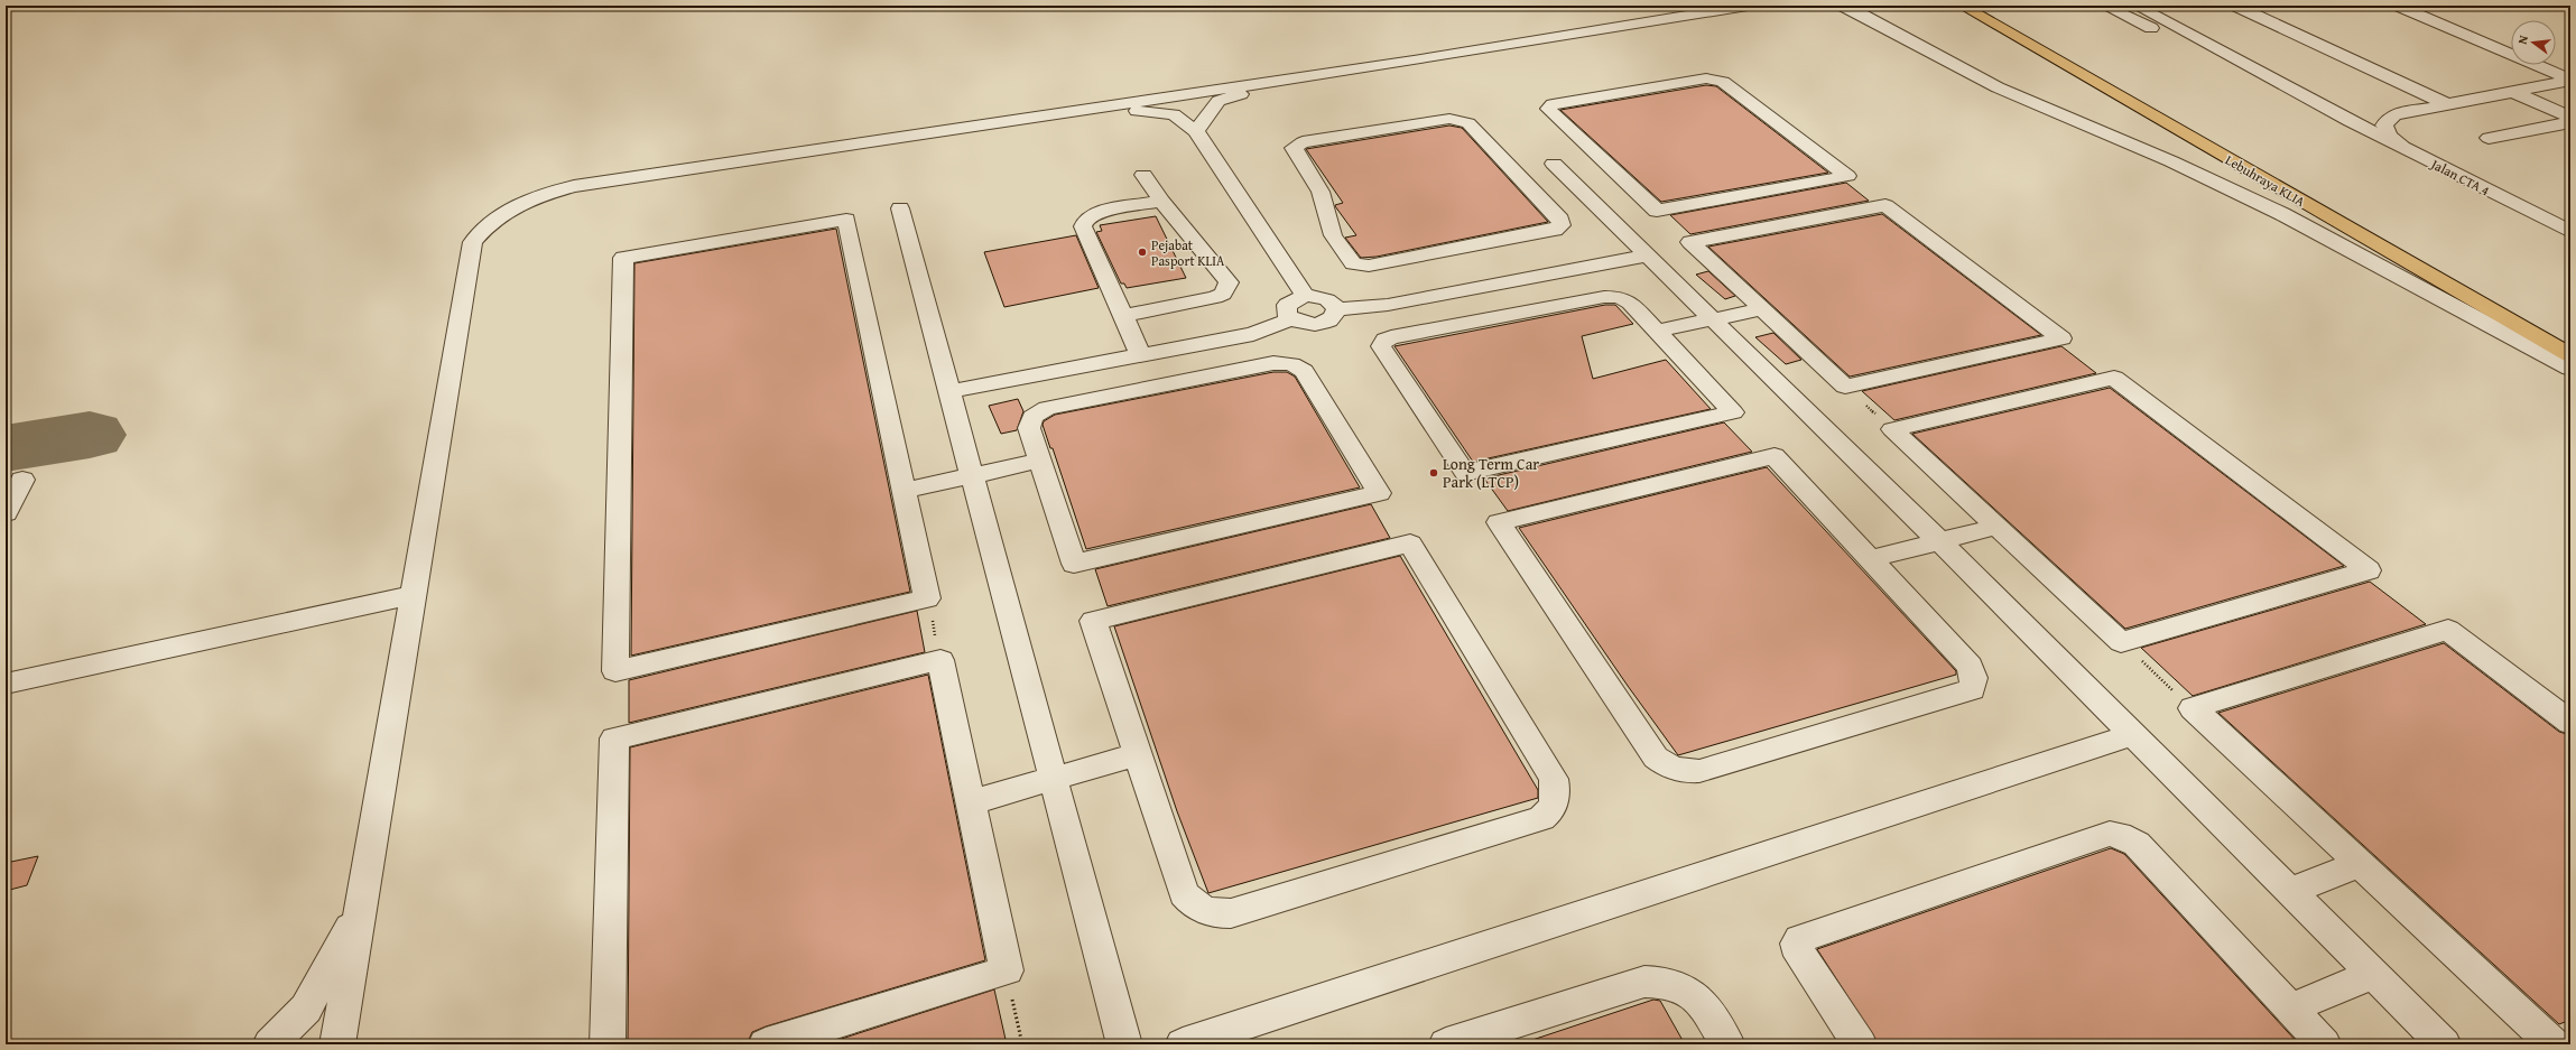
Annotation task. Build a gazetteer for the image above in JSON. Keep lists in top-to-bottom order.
{
  "streets": {
    "main road": ["Lebuhraya KLIA"],
    "street": ["Jalan CTA 4"]
  },
  "places": ["Pejabat Pasport KLIA", "Long Term Car Park (LTCP)"],
  "north": "left"
}
